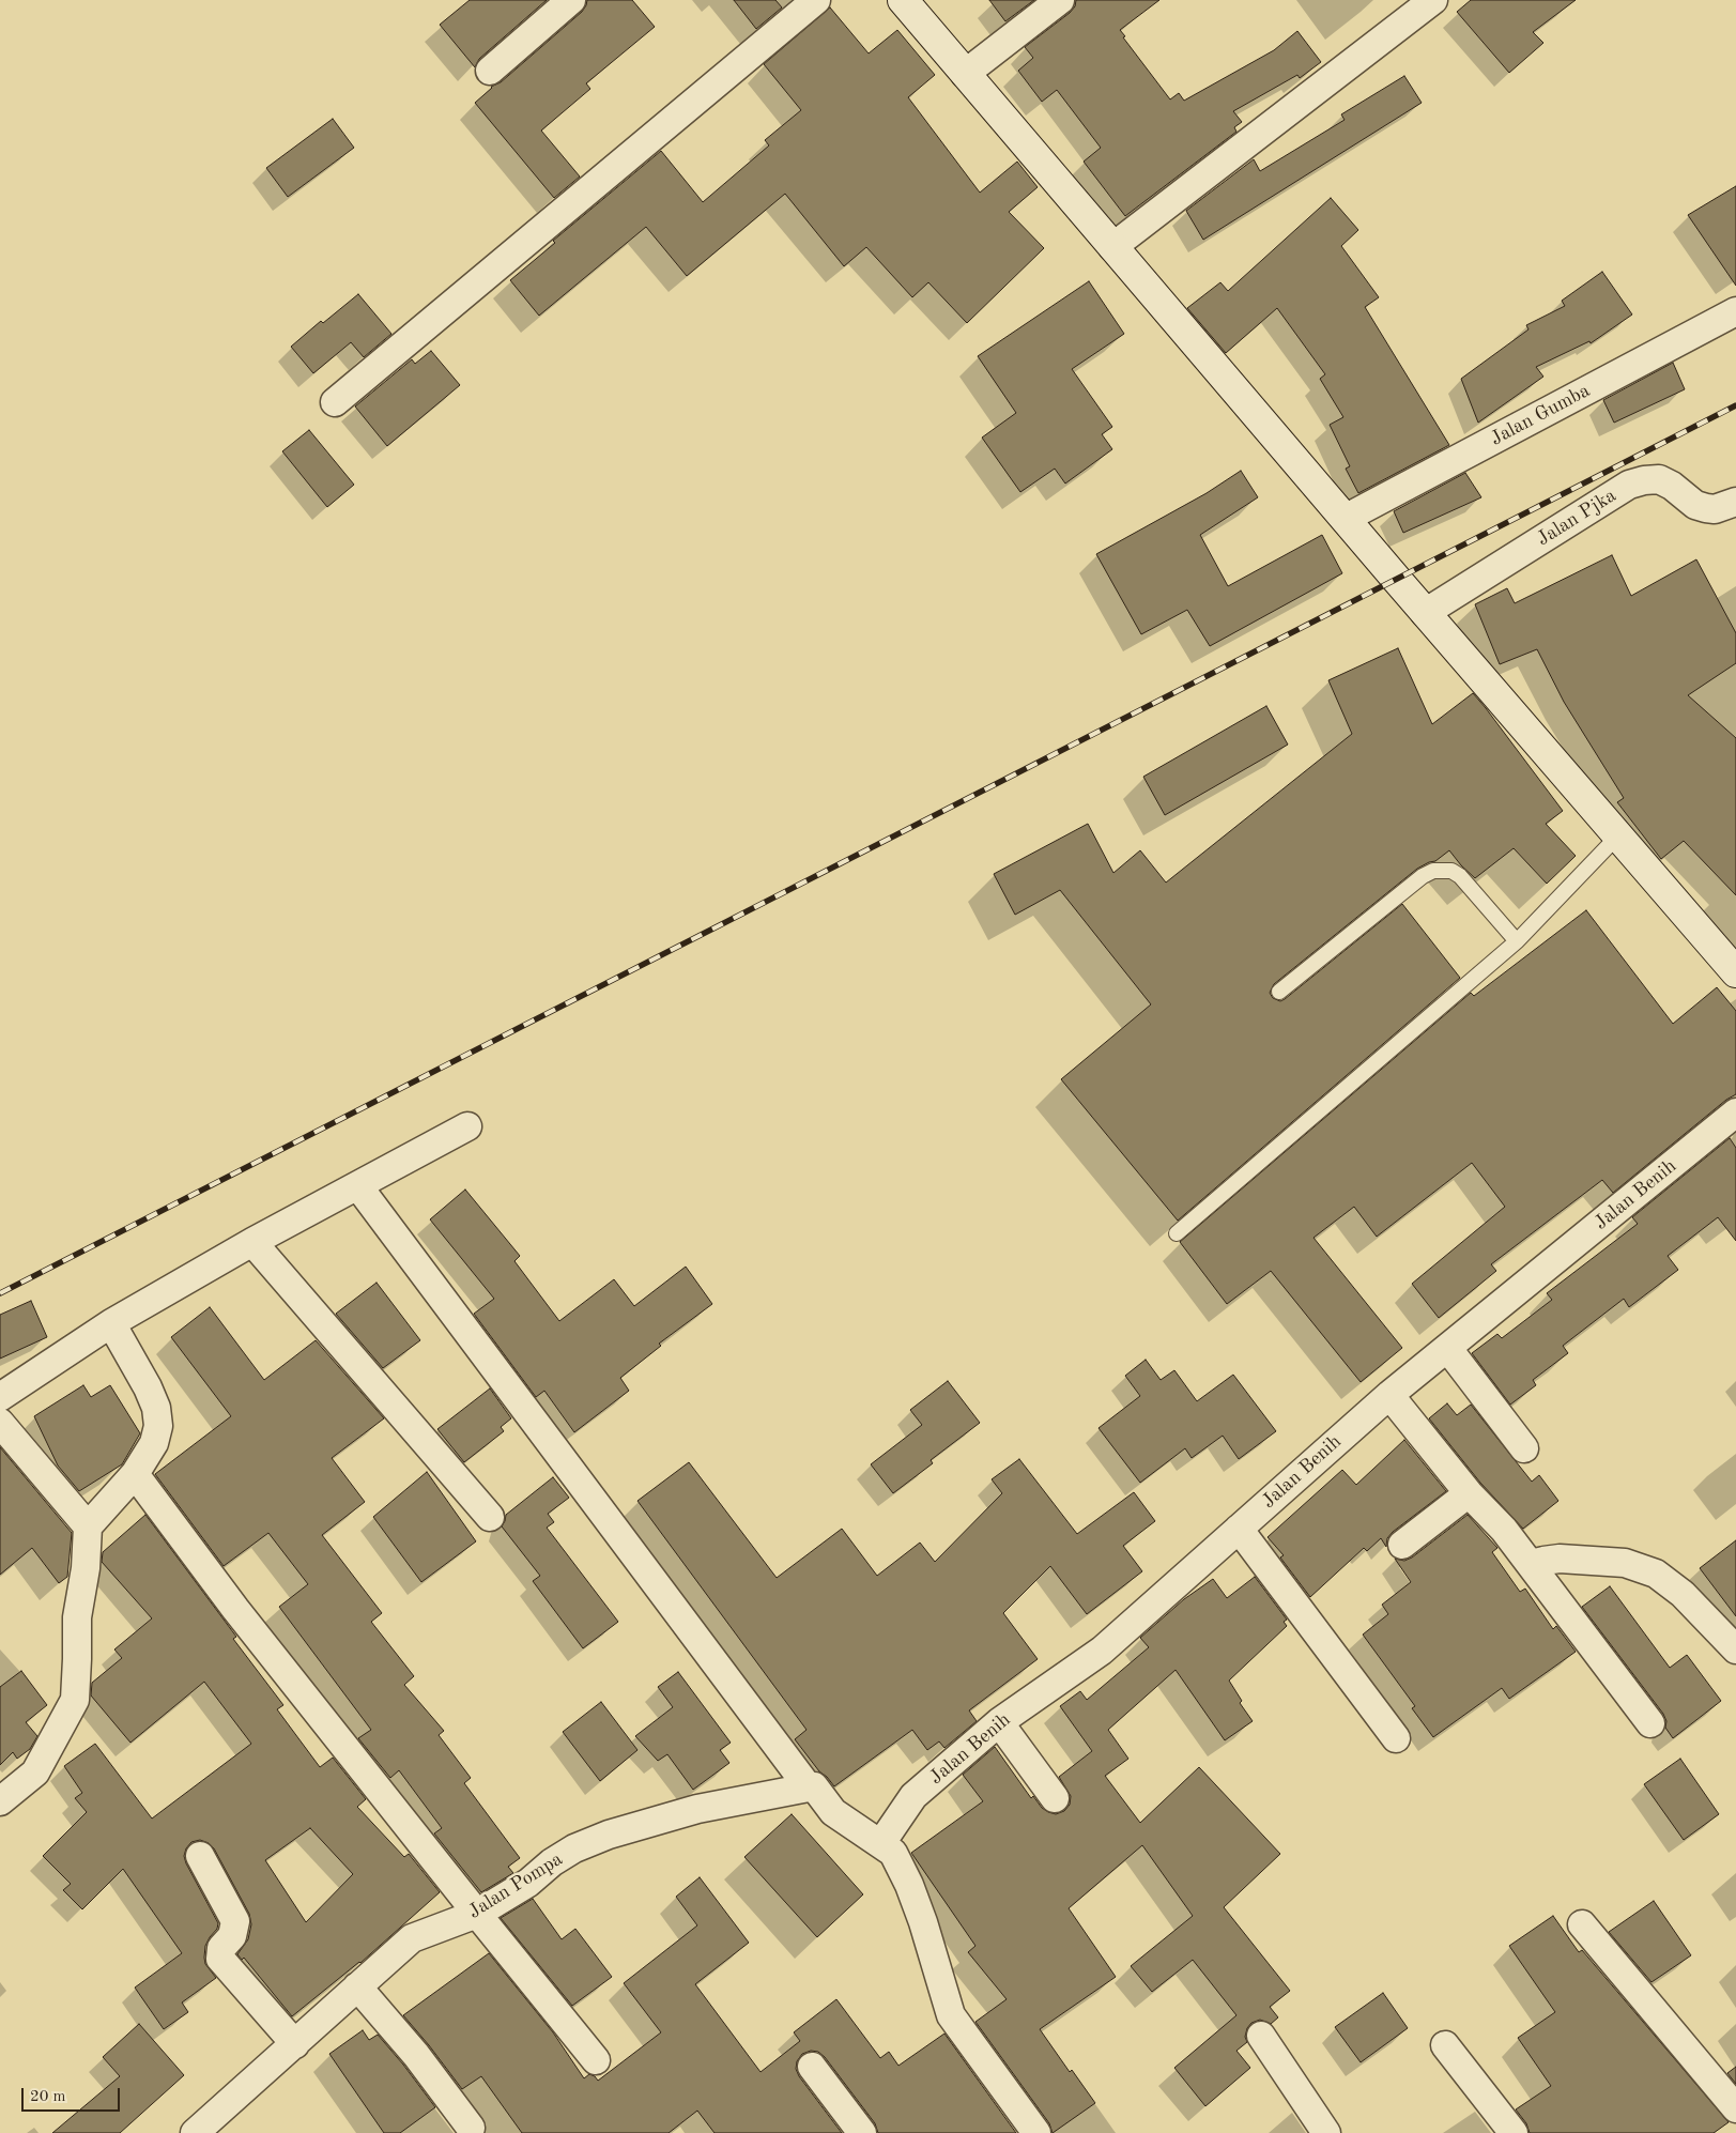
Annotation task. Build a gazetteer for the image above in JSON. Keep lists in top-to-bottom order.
{
  "streets": {
    "street": [
      "Jalan Gumba",
      "Jalan Pjka",
      "Jalan Benih",
      "Jalan Pompa"
    ]
  },
  "scale_bar": "20 m"
}
